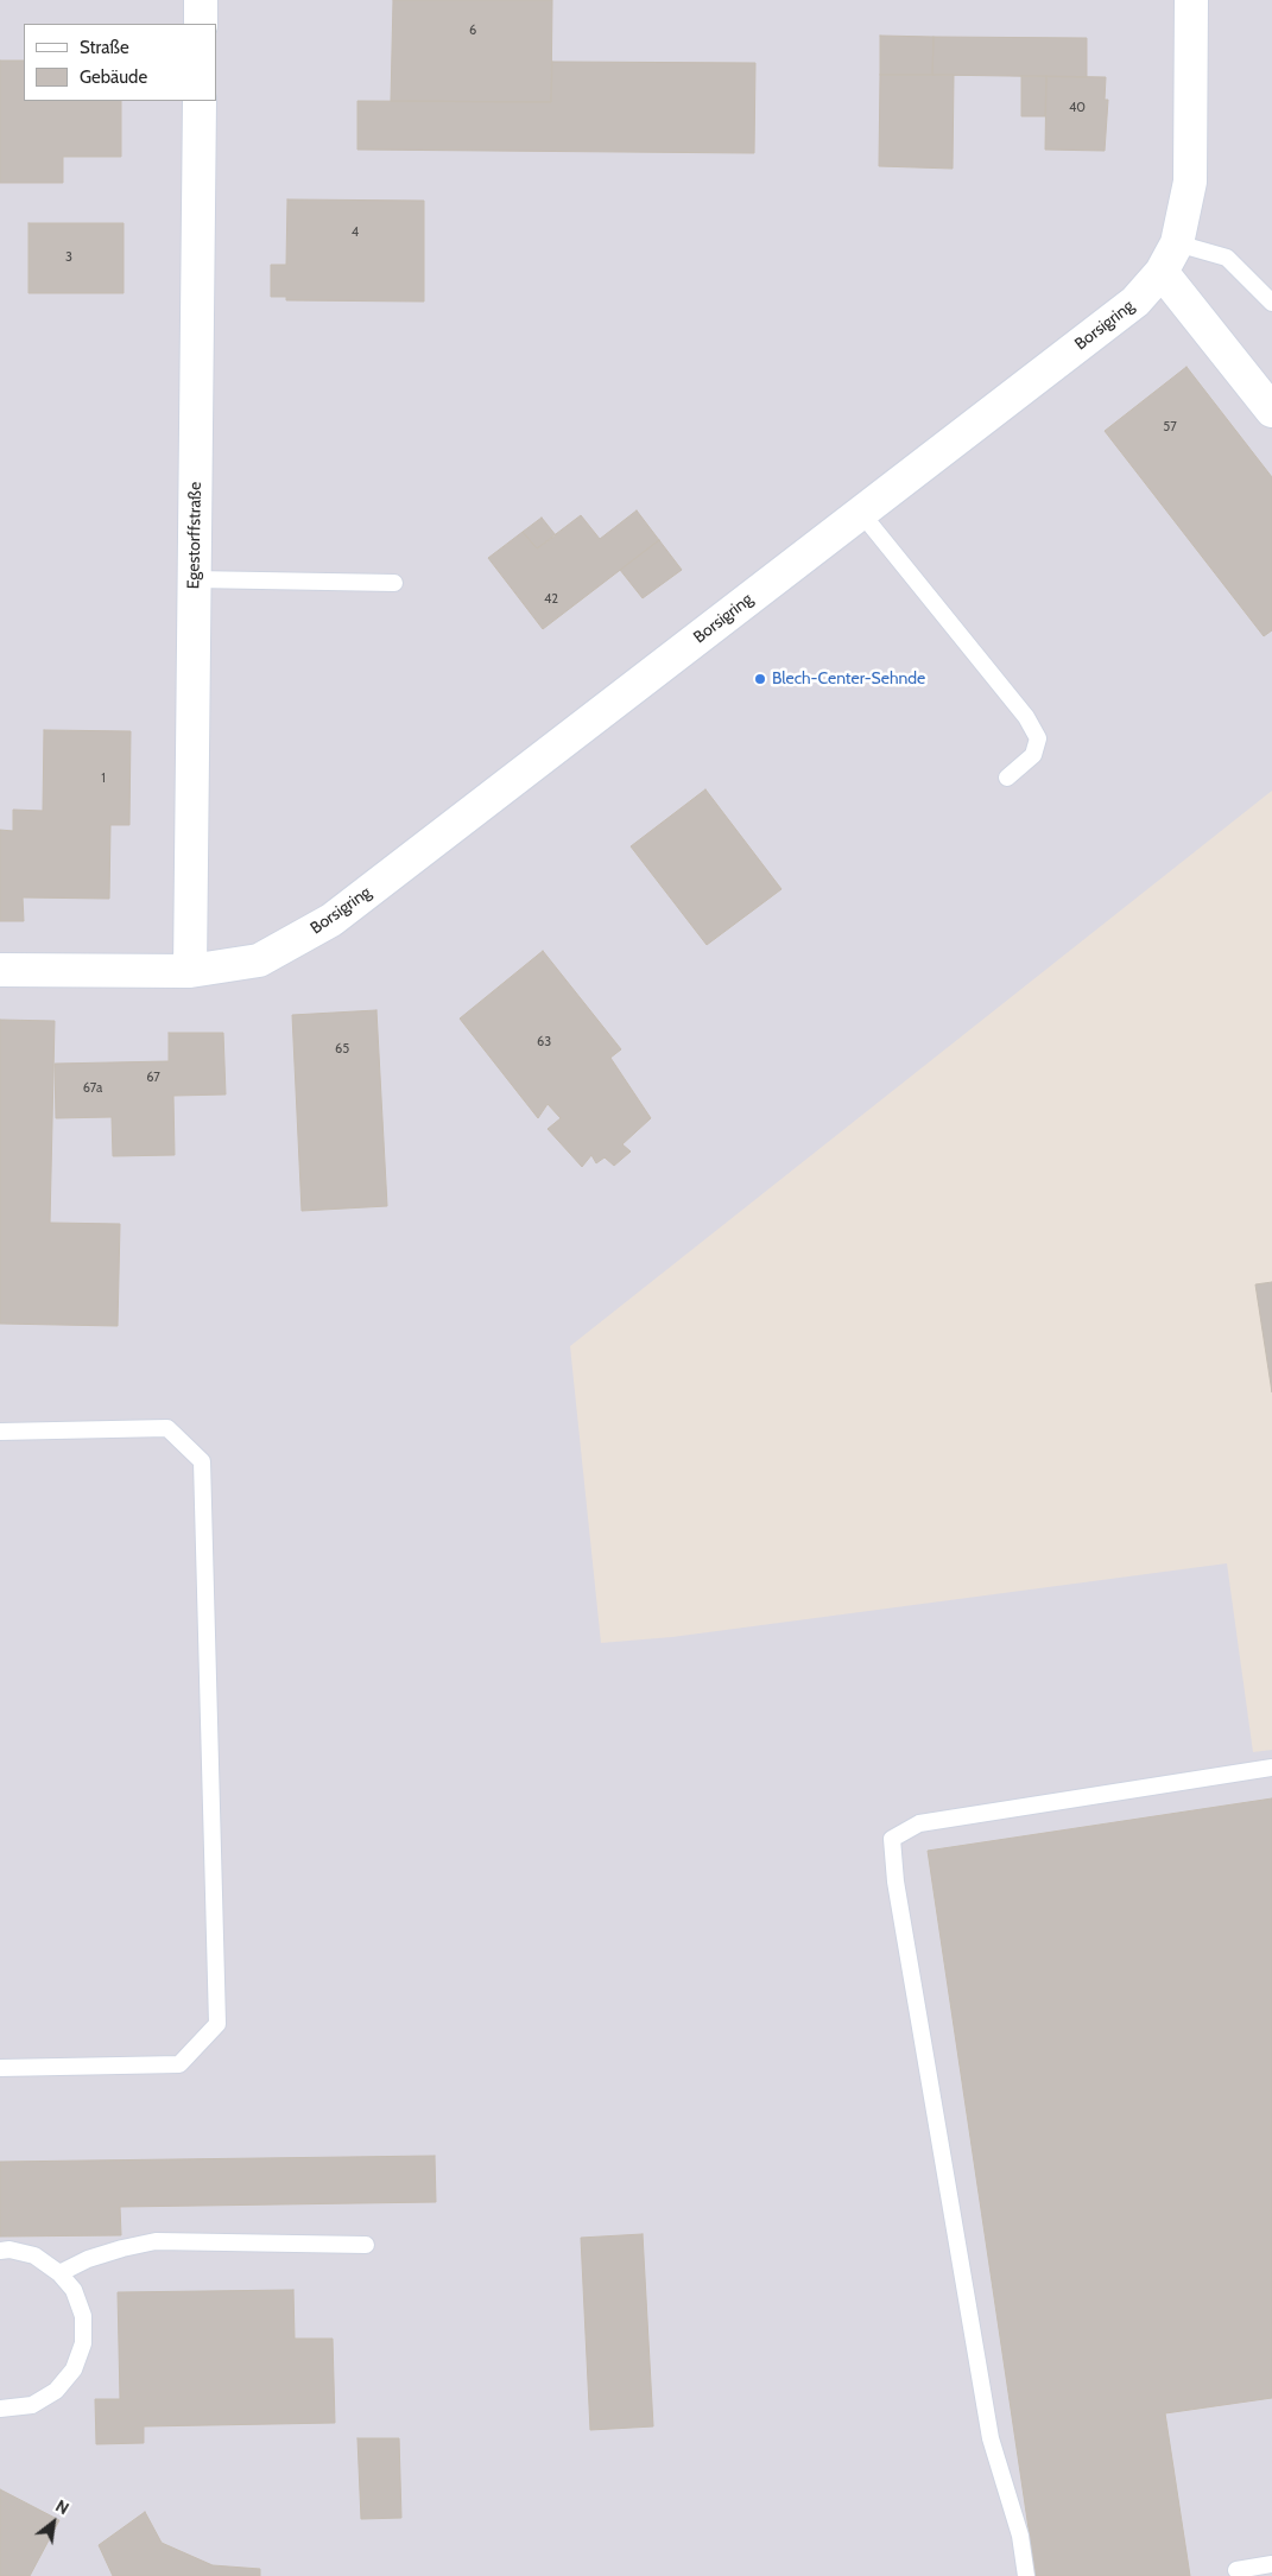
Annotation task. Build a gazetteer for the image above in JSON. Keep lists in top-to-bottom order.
{
  "streets": {
    "street": ["Borsigring", "Egestorffstraße"]
  },
  "crossings": [
    ["Borsigring", "Egestorffstraße"]
  ],
  "places": ["Blech-Center-Sehnde"],
  "house_numbers": [
    "6",
    "40",
    "4",
    "3",
    "57",
    "42",
    "1",
    "63",
    "65",
    "67",
    "67a"
  ],
  "legend": ["Straße", "Gebäude"],
  "north": "top right"
}
